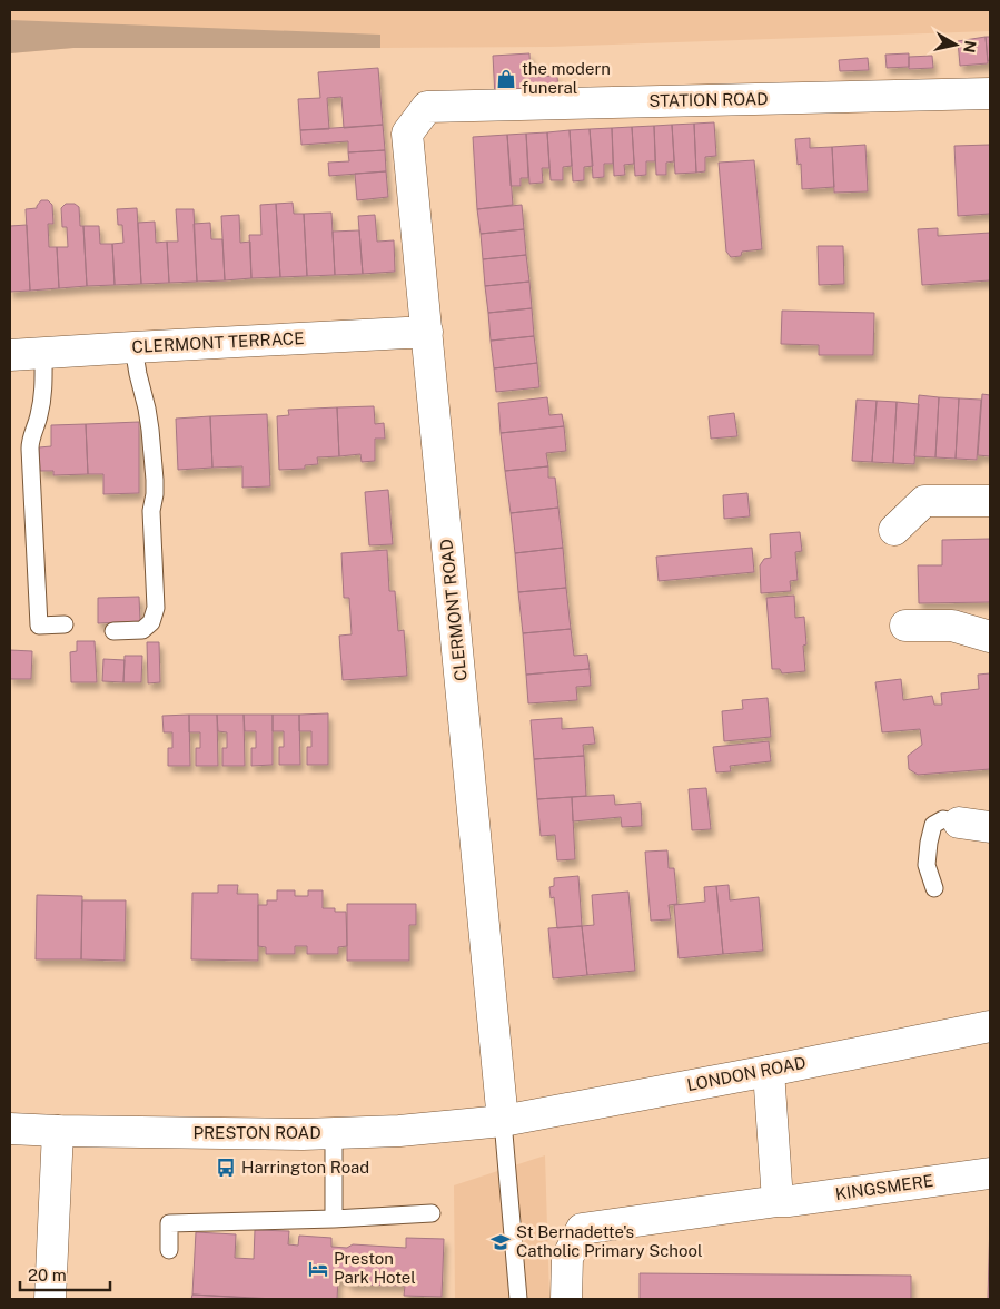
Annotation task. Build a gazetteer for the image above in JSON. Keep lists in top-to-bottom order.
{
  "streets": {
    "main road": [
      "STATION ROAD",
      "CLERMONT TERRACE",
      "CLERMONT ROAD",
      "LONDON ROAD",
      "PRESTON ROAD",
      "KINGSMERE"
    ]
  },
  "crossings": [
    ["STATION ROAD", "CLERMONT ROAD"],
    ["CLERMONT TERRACE", "CLERMONT ROAD"],
    ["CLERMONT ROAD", "LONDON ROAD"],
    ["CLERMONT ROAD", "PRESTON ROAD"],
    ["LONDON ROAD", "PRESTON ROAD"]
  ],
  "places": {
    "shop": ["the modern funeral"],
    "bus stop": ["Harrington Road"],
    "school or university": ["St Bernadette's Catholic Primary School"],
    "hotel": ["Preston Park Hotel"]
  },
  "scale_bar": "20 m",
  "north": "right"
}
